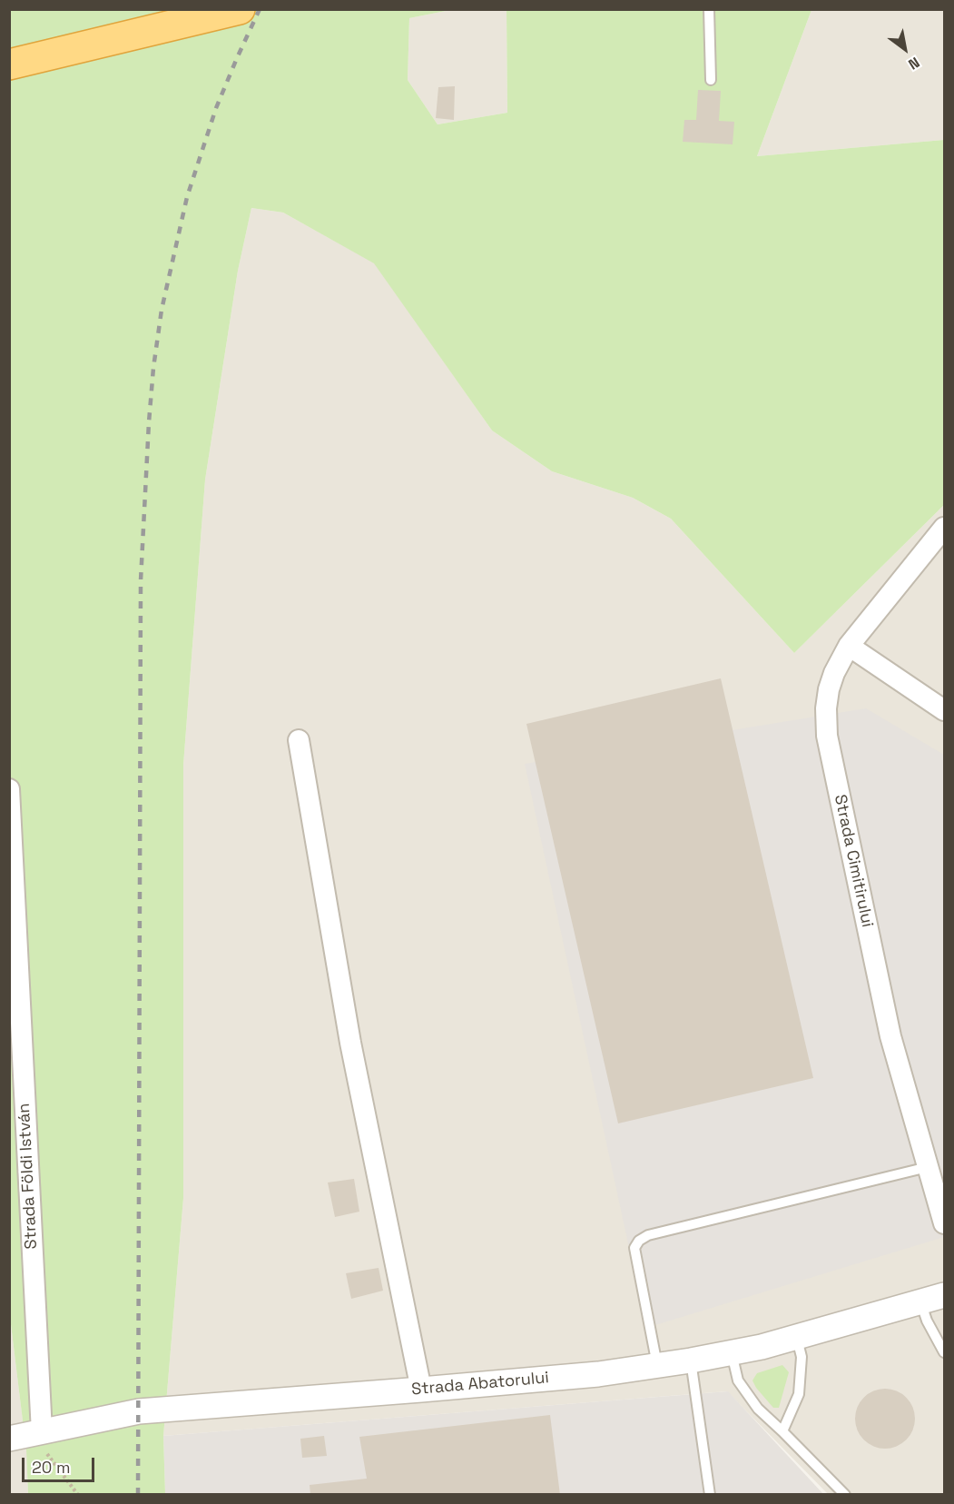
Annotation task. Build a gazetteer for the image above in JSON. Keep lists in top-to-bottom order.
{
  "streets": {
    "street": ["Strada Cimitirului", "Strada Földi István", "Strada Abatorului"]
  },
  "crossings": [
    ["Strada Földi István", "Strada Abatorului"]
  ],
  "scale_bar": "20 m",
  "north": "bottom right"
}
